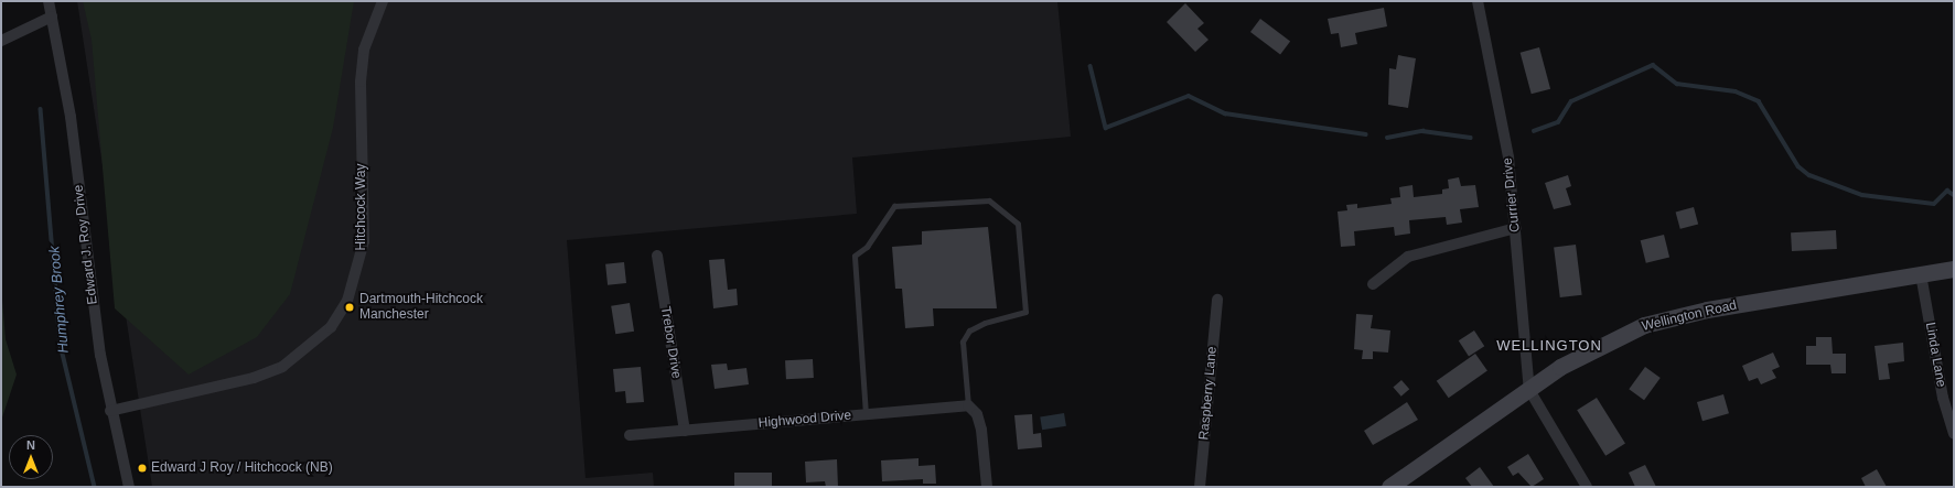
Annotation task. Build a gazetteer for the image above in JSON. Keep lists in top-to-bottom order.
{
  "streets": {
    "main road": ["Wellington Road"],
    "street": [
      "Currier Drive",
      "Hitchcock Way",
      "Edward J. Roy Drive",
      "Trebor Drive",
      "Linda Lane",
      "Raspberry Lane",
      "Highwood Drive"
    ]
  },
  "crossings": [
    ["Currier Drive", "Wellington Road"],
    ["Hitchcock Way", "Edward J. Roy Drive"],
    ["Wellington Road", "Linda Lane"],
    ["Trebor Drive", "Highwood Drive"]
  ],
  "districts": ["WELLINGTON"],
  "water": ["Humphrey Brook"],
  "places": ["Dartmouth-Hitchcock Manchester", "Edward J Roy / Hitchcock (NB)"],
  "north": "top"
}
